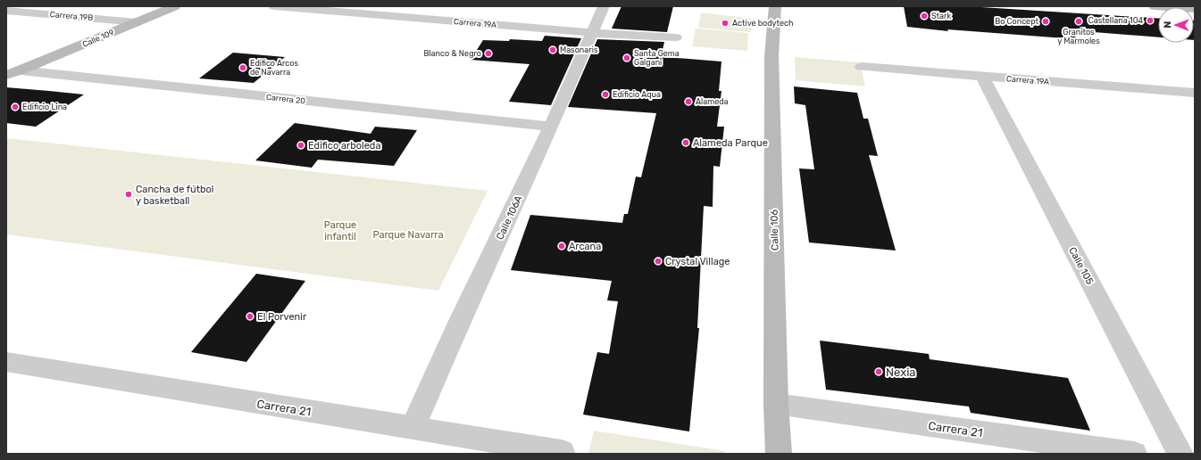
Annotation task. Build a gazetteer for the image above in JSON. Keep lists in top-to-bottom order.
{
  "streets": {
    "main road": ["Calle 109", "Calle 106"],
    "street": [
      "Carrera 19B",
      "Carrera 19A",
      "Carrera 20",
      "Calle 106A",
      "Calle 105",
      "Carrera 21"
    ]
  },
  "crossings": [
    ["Carrera 19B", "Calle 109"],
    ["Carrera 19A", "Calle 106A"],
    ["Carrera 19A", "Calle 105"],
    ["Calle 109", "Carrera 20"],
    ["Carrera 20", "Calle 106A"],
    ["Calle 106A", "Carrera 21"],
    ["Calle 106", "Carrera 21"]
  ],
  "parks": ["Parque infantil", "Parque Navarra"],
  "places": [
    "Stark",
    "Castellana 104",
    "Bo Concept",
    "Granitos y Marmoles",
    "Active bodytech",
    "Masonaris",
    "Blanco & Negro",
    "Santa Gema Galgani",
    "Edifico Arcos de Navarra",
    "Edificio Aqua",
    "Alameda",
    "Edificio Lina",
    "Alameda Parque",
    "Edifico arboleda",
    "Cancha de fútbol y basketball",
    "Arcana",
    "Crystal Village",
    "El Porvenir",
    "Nexia"
  ],
  "north": "left"
}
